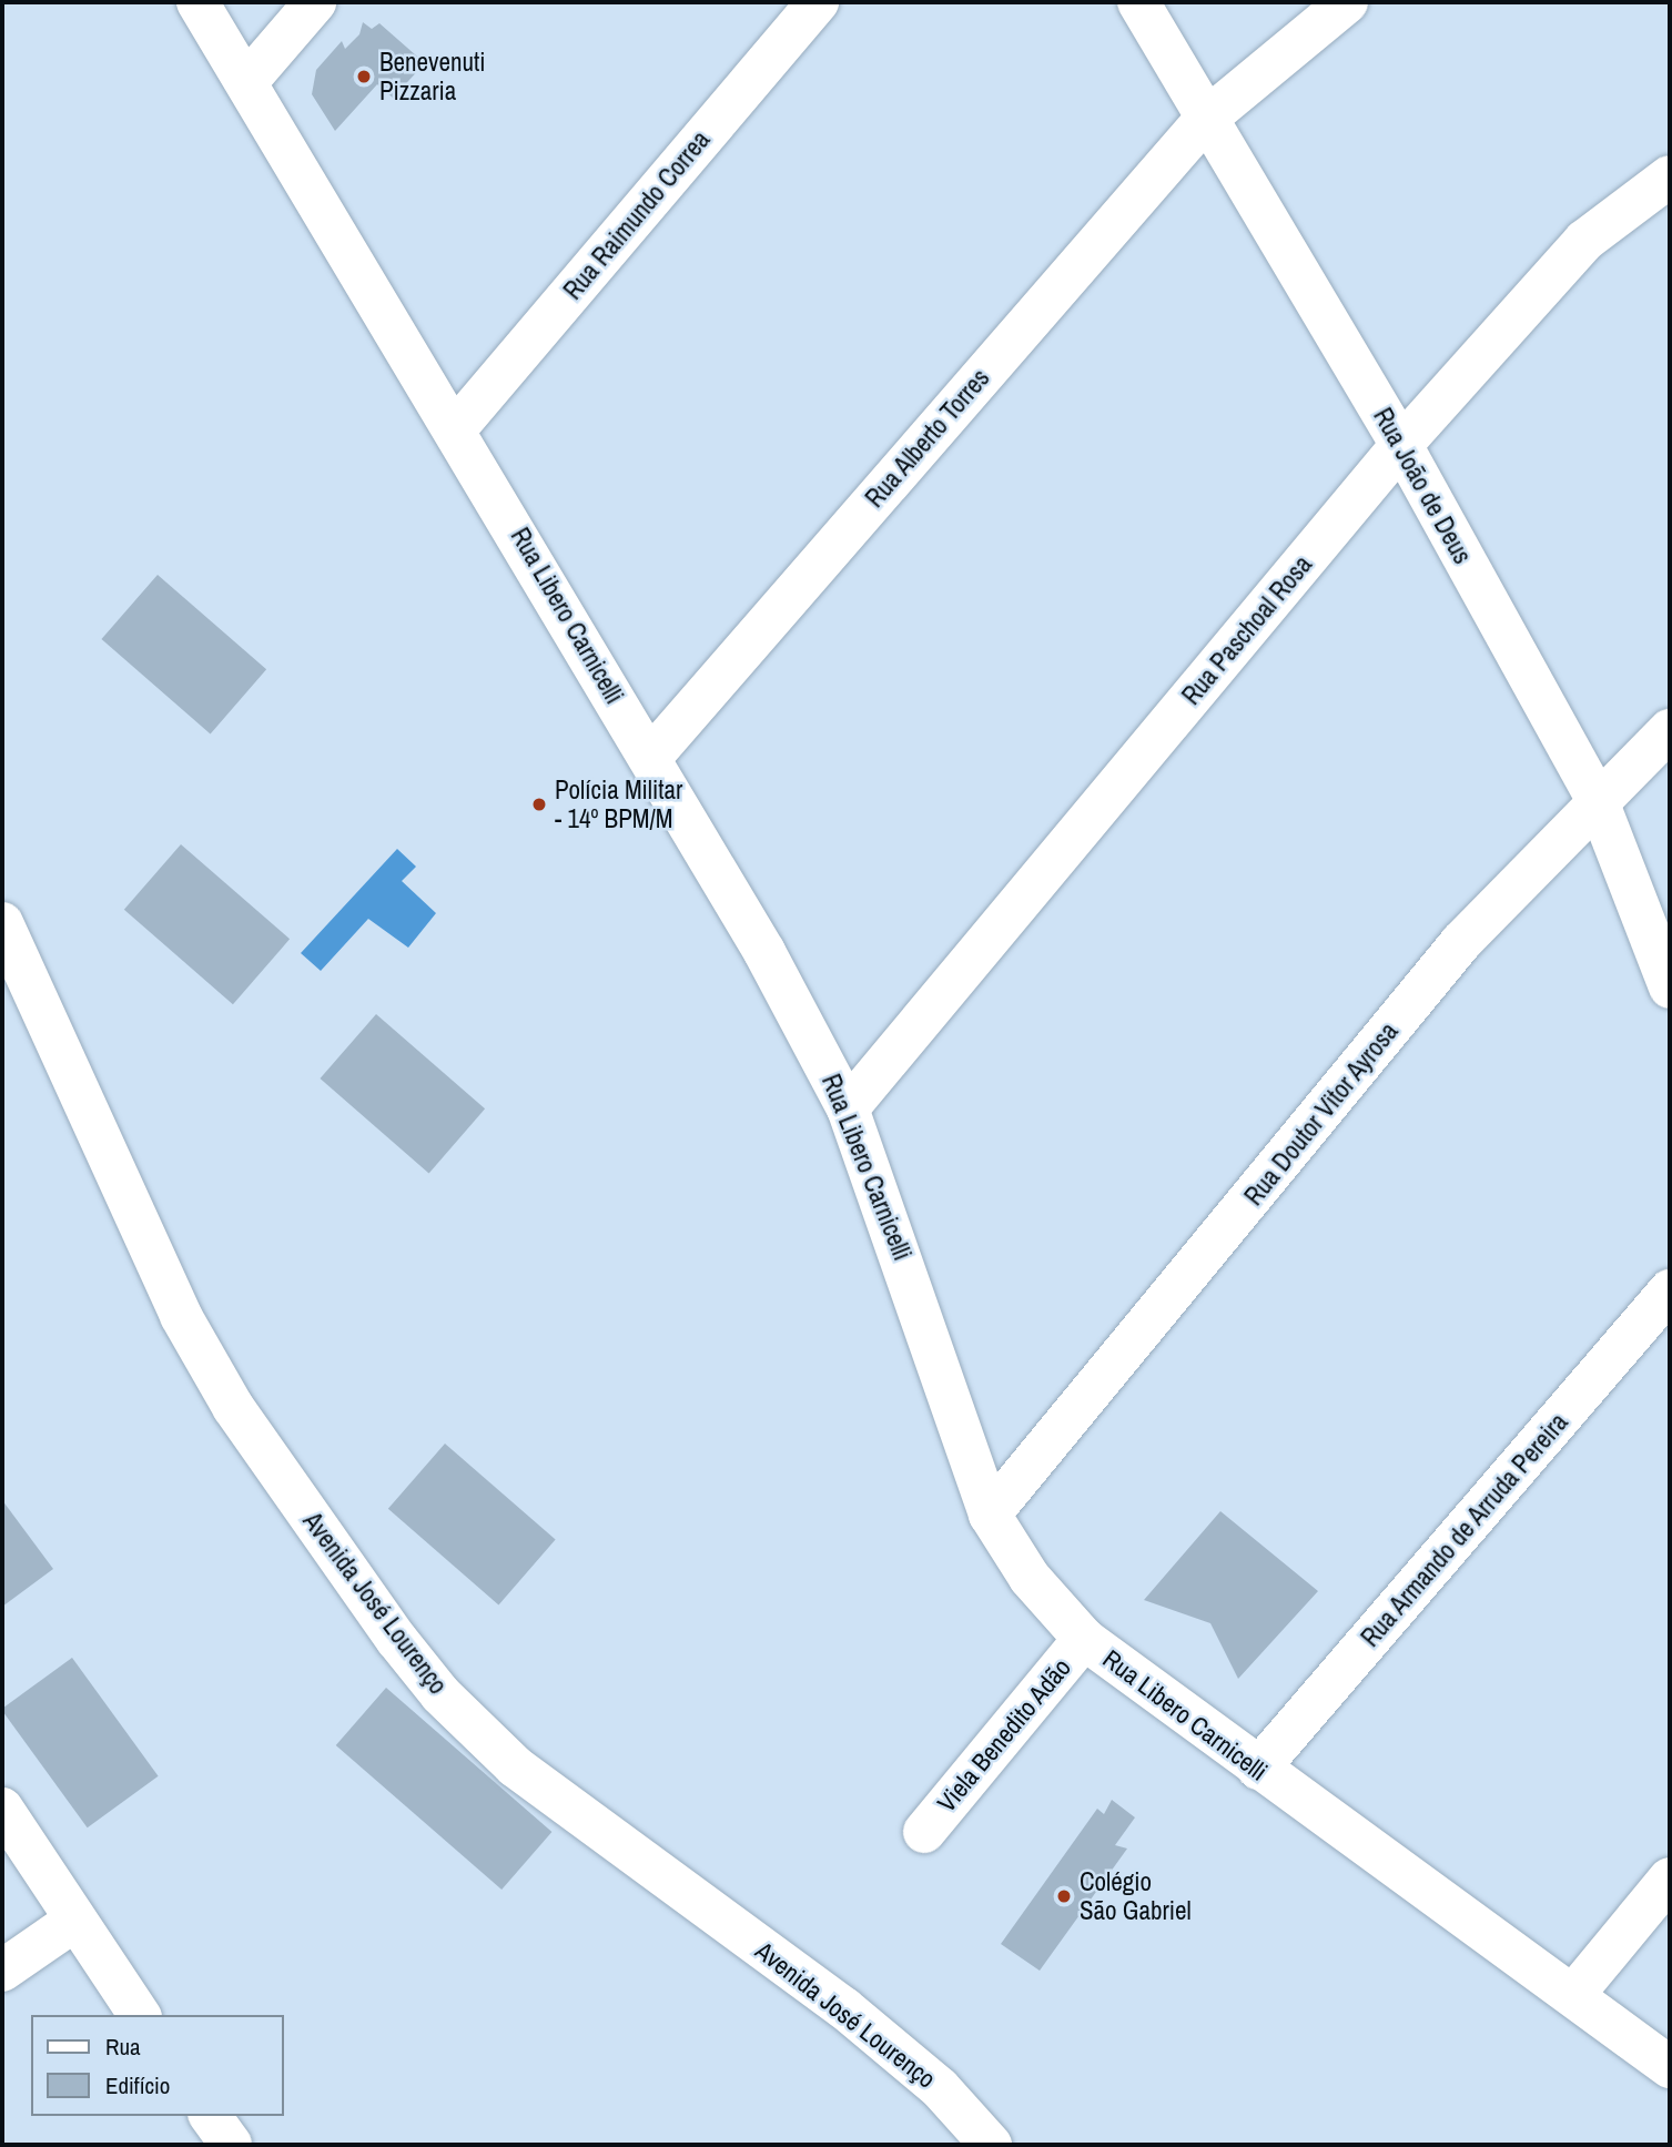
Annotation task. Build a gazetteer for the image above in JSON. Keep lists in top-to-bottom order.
{
  "streets": {
    "street": [
      "Rua Raimundo Correa",
      "Rua Alberto Torres",
      "Rua João de Deus",
      "Rua Libero Carnicelli",
      "Rua Paschoal Rosa",
      "Rua Doutor Vitor Ayrosa",
      "Rua Armando de Arruda Pereira",
      "Avenida José Lourenço",
      "Viela Benedito Adão"
    ]
  },
  "crossings": [
    ["Rua Raimundo Correa", "Rua Libero Carnicelli"],
    ["Rua Alberto Torres", "Rua João de Deus"],
    ["Rua Alberto Torres", "Rua Libero Carnicelli"],
    ["Rua João de Deus", "Rua Paschoal Rosa"],
    ["Rua João de Deus", "Rua Doutor Vitor Ayrosa"],
    ["Rua Libero Carnicelli", "Rua Paschoal Rosa"],
    ["Rua Libero Carnicelli", "Rua Doutor Vitor Ayrosa"],
    ["Rua Libero Carnicelli", "Rua Armando de Arruda Pereira"],
    ["Rua Libero Carnicelli", "Viela Benedito Adão"]
  ],
  "places": ["Benevenuti Pizzaria", "Polícia Militar - 14º BPM/M", "Colégio São Gabriel"],
  "legend": ["Rua", "Edifício"]
}
